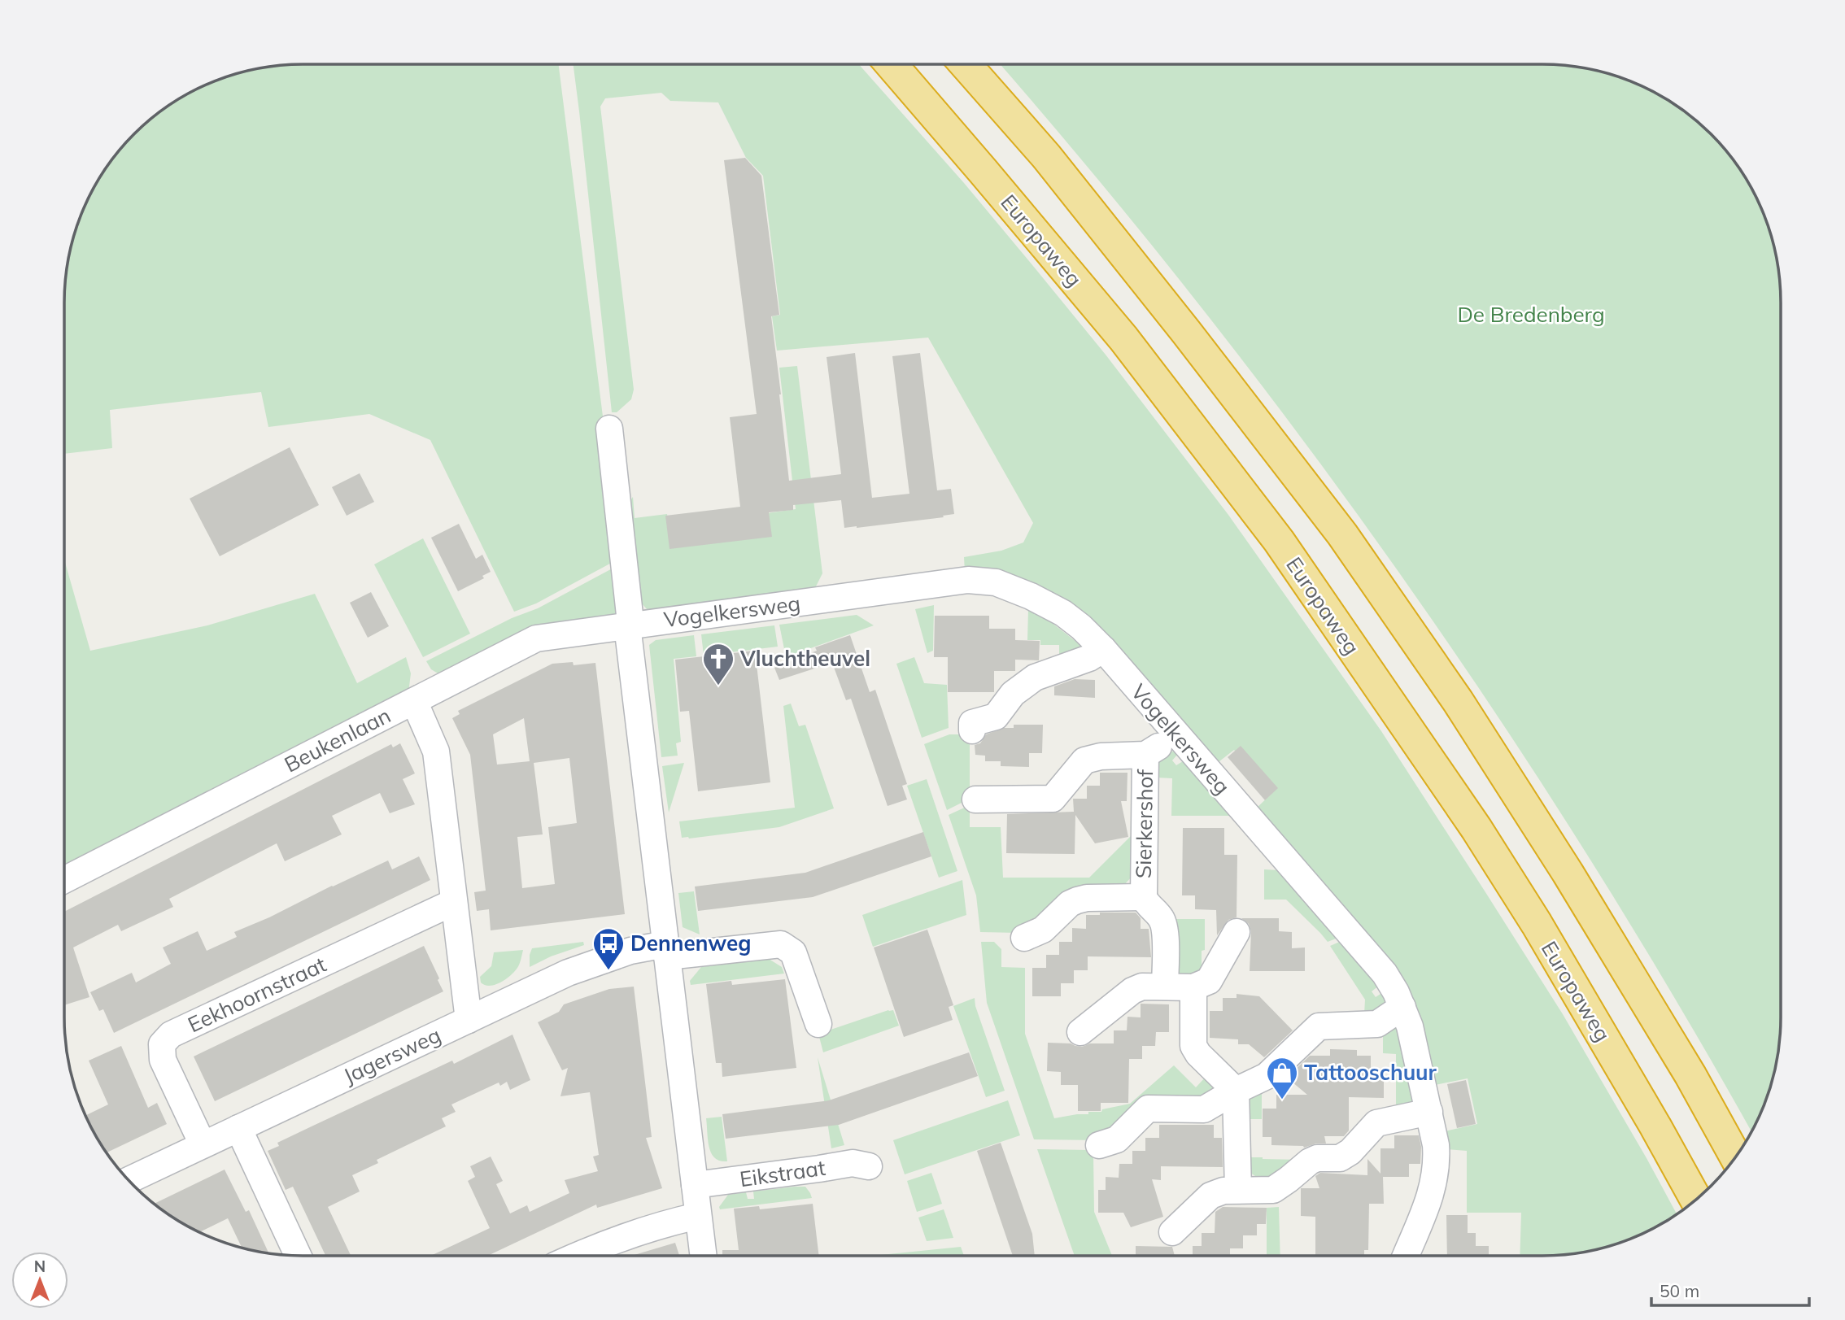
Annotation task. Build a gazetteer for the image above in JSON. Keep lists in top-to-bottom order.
{
  "streets": {
    "highway": ["Europaweg"],
    "street": [
      "Vogelkersweg",
      "Beukenlaan",
      "Sierkershof",
      "Eekhoornstraat",
      "Jagersweg",
      "Eikstraat"
    ]
  },
  "crossings": [
    ["Vogelkersweg", "Beukenlaan"],
    ["Vogelkersweg", "Sierkershof"],
    ["Eekhoornstraat", "Jagersweg"]
  ],
  "parks": ["De Bredenberg"],
  "places": {
    "church": ["Vluchtheuvel"],
    "bus stop": ["Dennenweg"],
    "shop": ["Tattooschuur"]
  },
  "scale_bar": "50 m",
  "north": "top"
}
